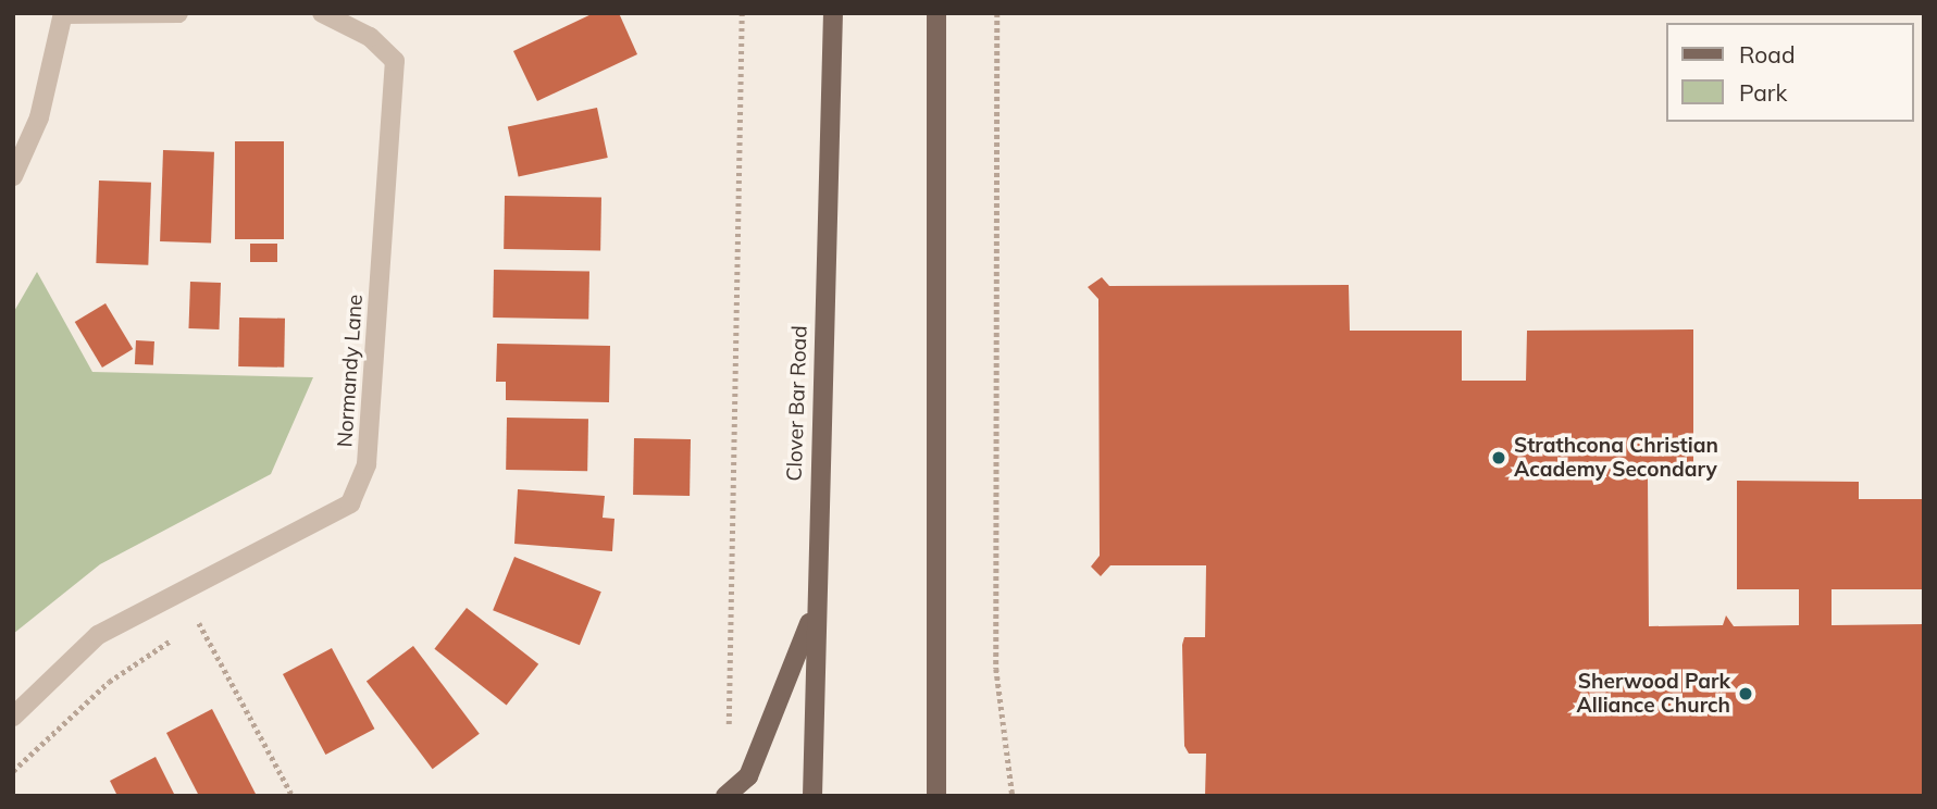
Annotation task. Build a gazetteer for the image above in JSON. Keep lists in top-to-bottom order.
{
  "streets": {
    "main road": ["Clover Bar Road"],
    "street": ["Normandy Lane"]
  },
  "places": ["Strathcona Christian Academy Secondary", "Sherwood Park Alliance Church"],
  "legend": ["Road", "Park"]
}
